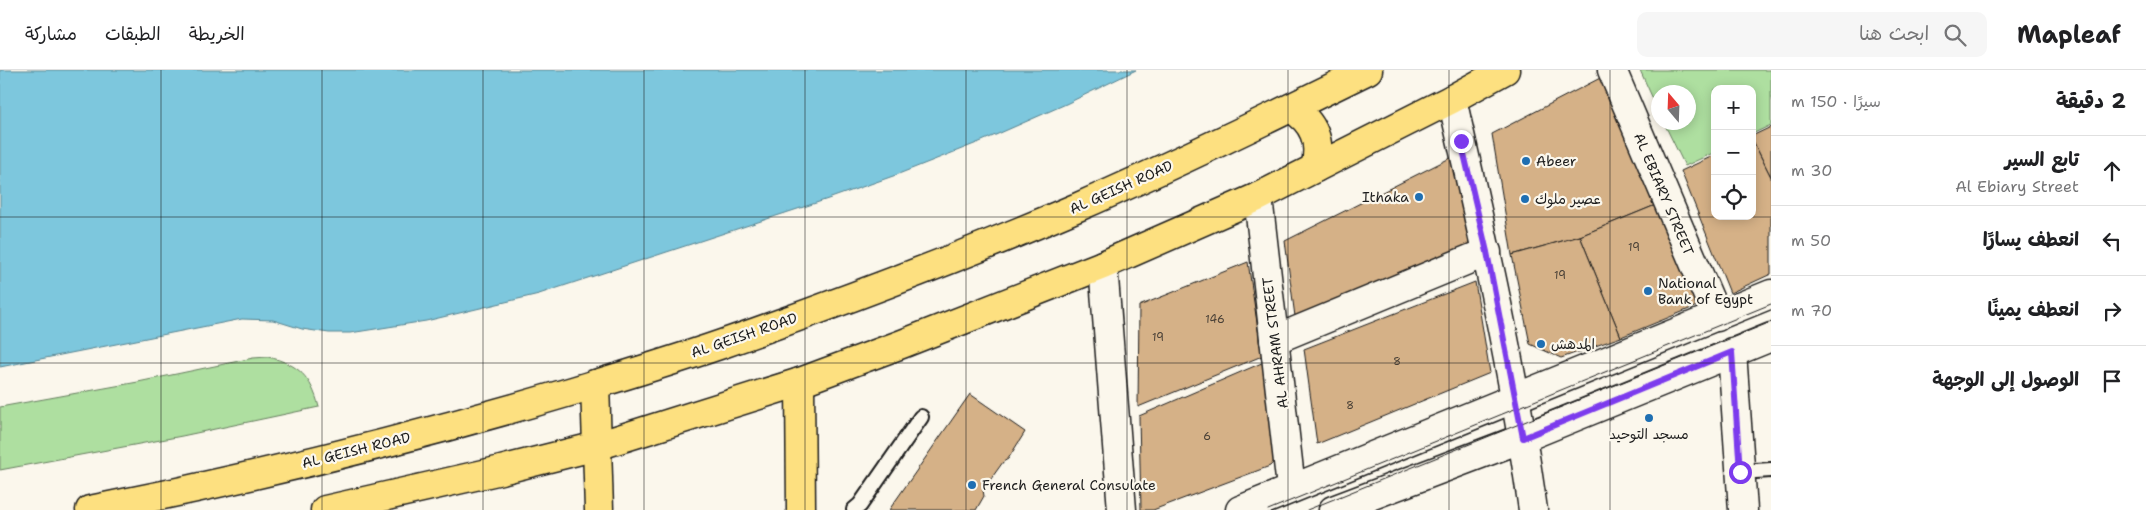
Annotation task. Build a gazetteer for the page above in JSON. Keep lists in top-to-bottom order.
{
  "streets": {
    "main road": ["AL GEISH ROAD"],
    "street": ["AL EBIARY STREET", "AL AHRAM STREET"]
  },
  "places": [
    "Abeer",
    "Ithaka",
    "عصير ملوك",
    "National Bank of Egypt",
    "المدهش",
    "مسجد التوحيد",
    "French General Consulate"
  ],
  "house_numbers": [
    "19",
    "19",
    "146",
    "19",
    "8",
    "8",
    "6"
  ],
  "north": "top",
  "page": {
    "header": "Mapleaf",
    "search": "ابحث هنا",
    "nav": ["الخريطة", "الطبقات", "مشاركة"],
    "heading": ["2 دقيقة", "سيرًا · 150 m"],
    "map_buttons": ["+", "−"],
    "list": [
      ["تابع السير", "Al Ebiary Street", "30 m"],
      ["انعطف يسارًا", "50 m"],
      ["انعطف يمينًا", "70 m"],
      "الوصول إلى الوجهة"
    ]
  }
}
